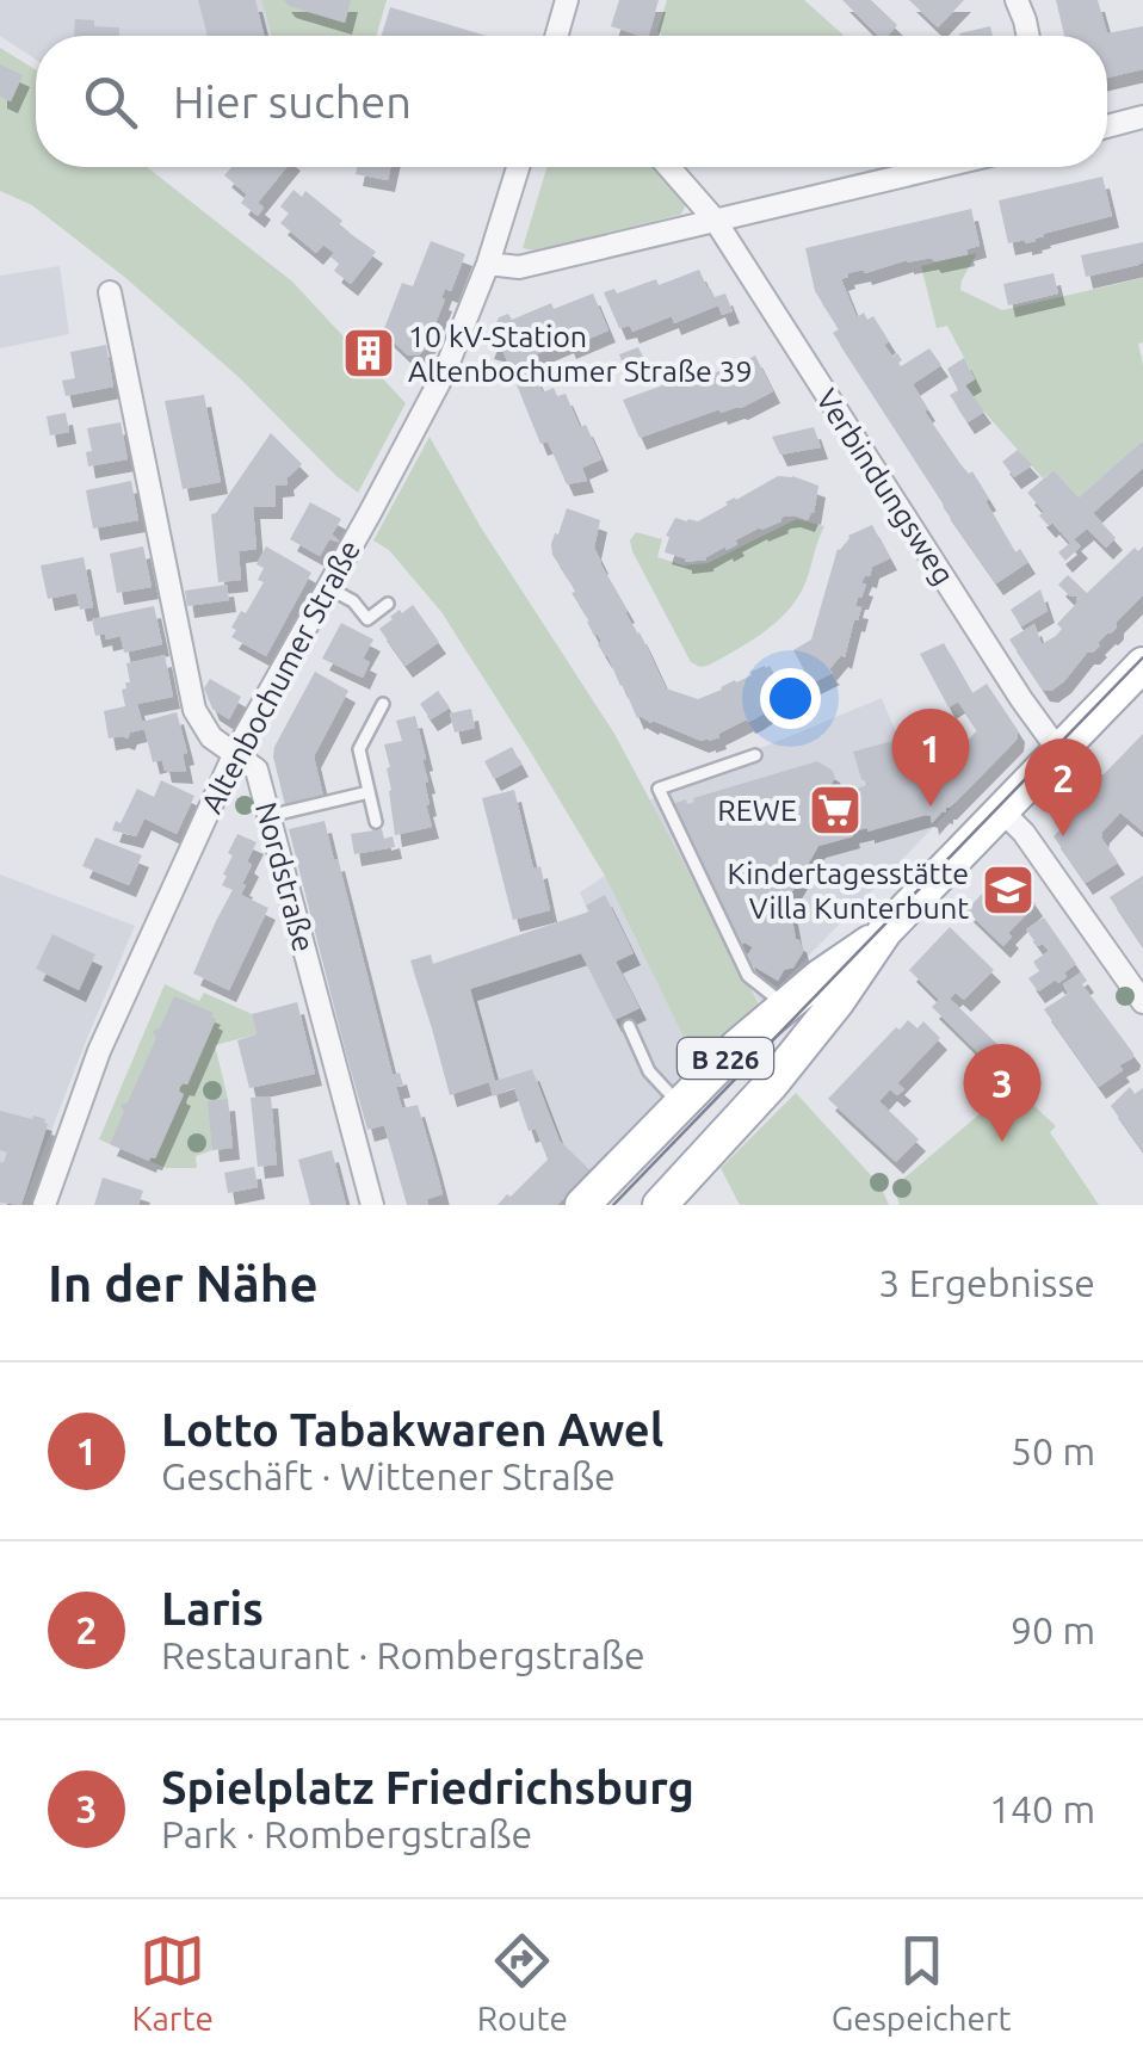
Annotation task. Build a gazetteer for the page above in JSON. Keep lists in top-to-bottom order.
{
  "streets": {
    "main road": ["B 226"],
    "street": ["Verbindungsweg", "Altenbochumer Straße", "Nordstraße"]
  },
  "crossings": [
    ["Verbindungsweg", "B 226"],
    ["Altenbochumer Straße", "Nordstraße"]
  ],
  "places": {
    "building": ["10 kV-Station Altenbochumer Straße 39"],
    "supermarket": ["REWE"],
    "school or university": ["Kindertagesstätte Villa Kunterbunt"]
  },
  "page": {
    "search": "Hier suchen",
    "pins": ["1", "2", "3"],
    "heading": ["In der Nähe", "3 Ergebnisse"],
    "list": [
      {
        "mark": "1",
        "name": "Lotto Tabakwaren Awel",
        "note": "Geschäft · Wittener Straße",
        "value": "50 m"
      },
      {
        "mark": "2",
        "name": "Laris",
        "note": "Restaurant · Rombergstraße",
        "value": "90 m"
      },
      {
        "mark": "3",
        "name": "Spielplatz Friedrichsburg",
        "note": "Park · Rombergstraße",
        "value": "140 m"
      }
    ],
    "nav": ["Karte", "Route", "Gespeichert"]
  }
}
